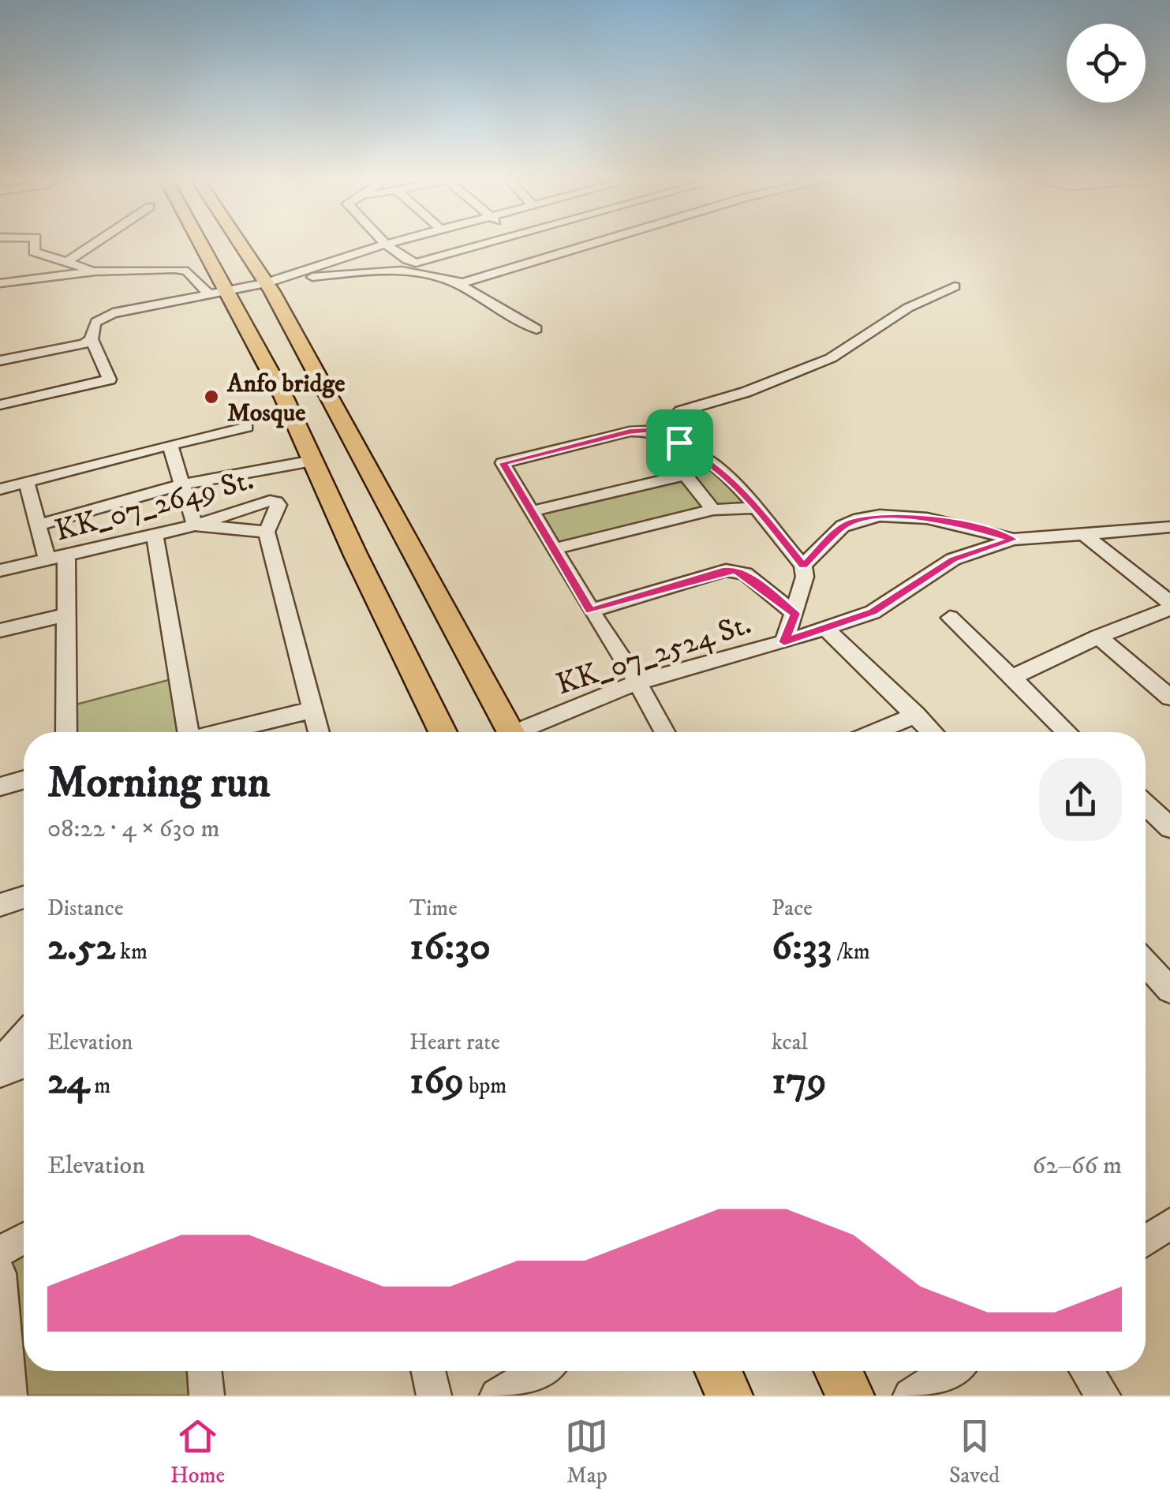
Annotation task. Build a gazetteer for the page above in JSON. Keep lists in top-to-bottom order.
{
  "streets": {
    "street": ["KK_07_2649 St.", "KK_07_2524 St."]
  },
  "places": ["Anfo bridge Mosque"],
  "page": {
    "heading": ["Morning run", "08:22 · 4 × 630 m"],
    "stats": [
      ["Distance", "2.52 km"],
      ["Time", "16:30"],
      ["Pace", "6:33 /km"],
      ["Elevation", "24 m"],
      ["Heart rate", "169 bpm"],
      ["kcal", "179"]
    ],
    "chart": ["Elevation", "62–66 m"],
    "tabs": ["Home", "Map", "Saved"]
  }
}
